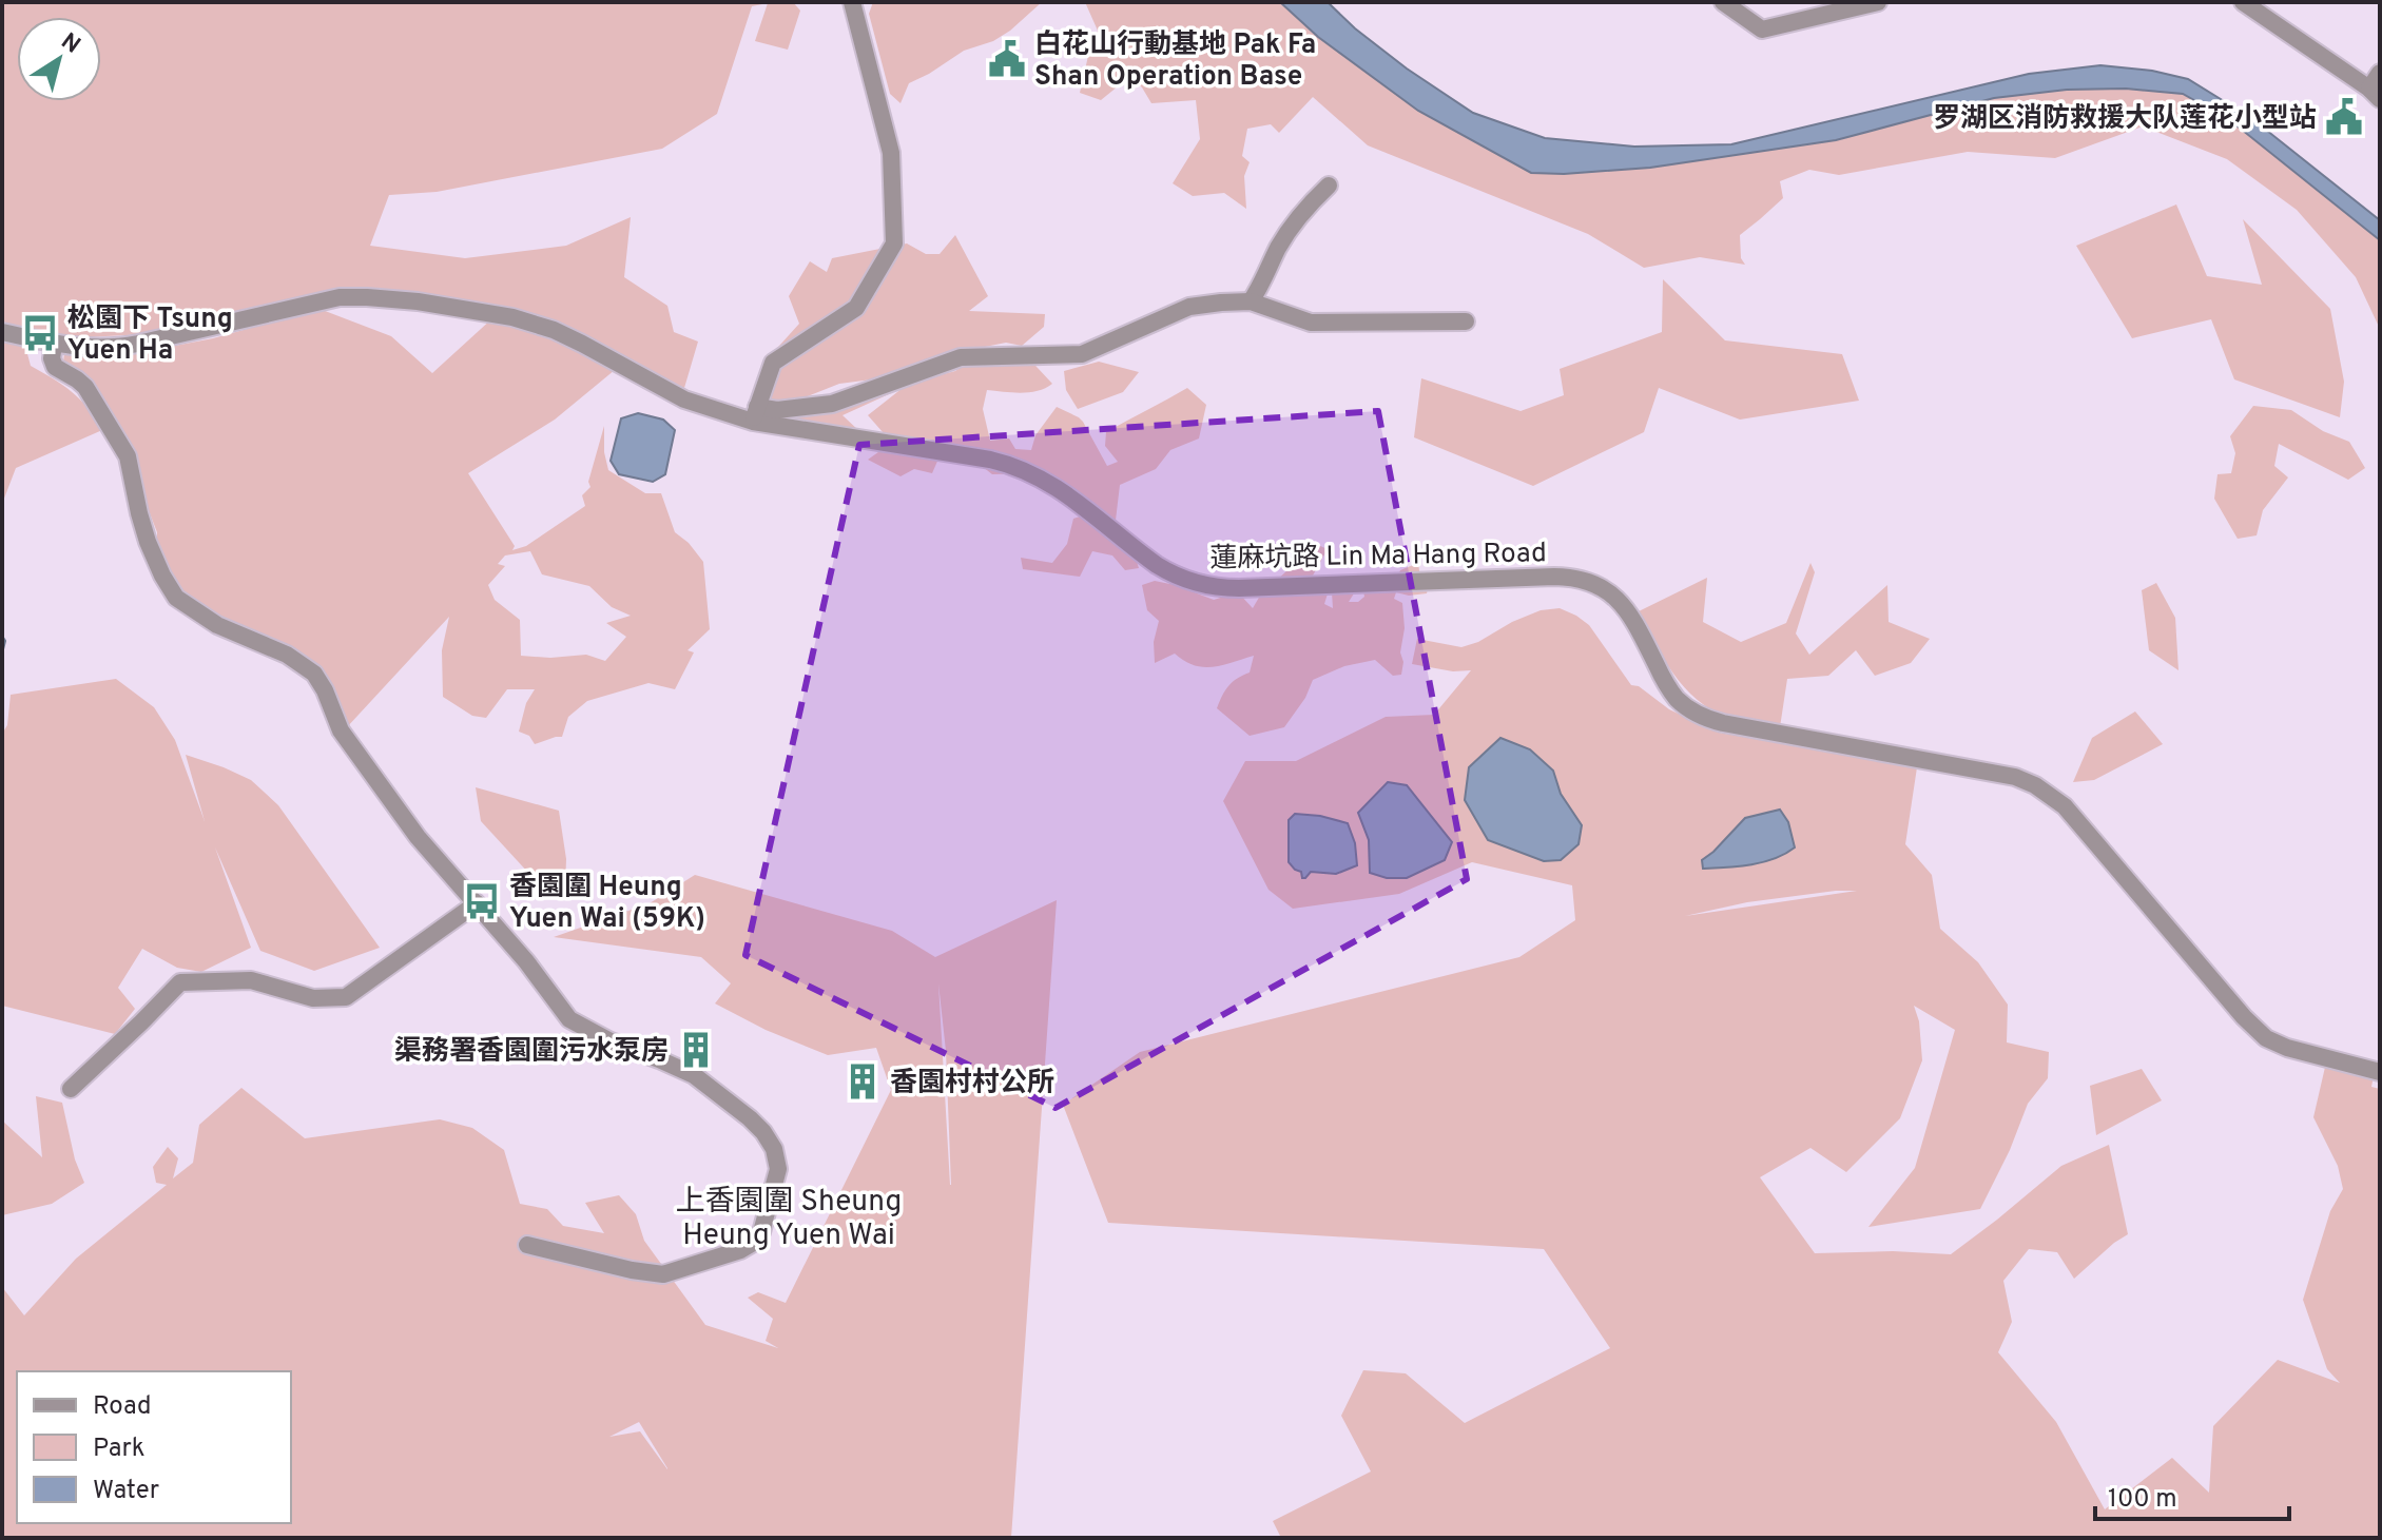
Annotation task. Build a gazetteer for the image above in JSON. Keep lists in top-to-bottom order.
{
  "streets": {
    "street": ["蓮麻坑路 Lin Ma Hang Road"]
  },
  "districts": ["上香園圍 Sheung Heung Yuen Wai"],
  "places": {
    "public building": ["白花山行動基地 Pak Fa Shan Operation Base", "罗湖区消防救援大队莲花小型站"],
    "bus stop": ["松園下 Tsung Yuen Ha", "香園圍 Heung Yuen Wai (59K)"],
    "building": ["渠務署香園圍污水泵房", "香園村村公所"]
  },
  "legend": ["Road", "Park", "Water"],
  "scale_bar": "100 m",
  "north": "top right"
}
